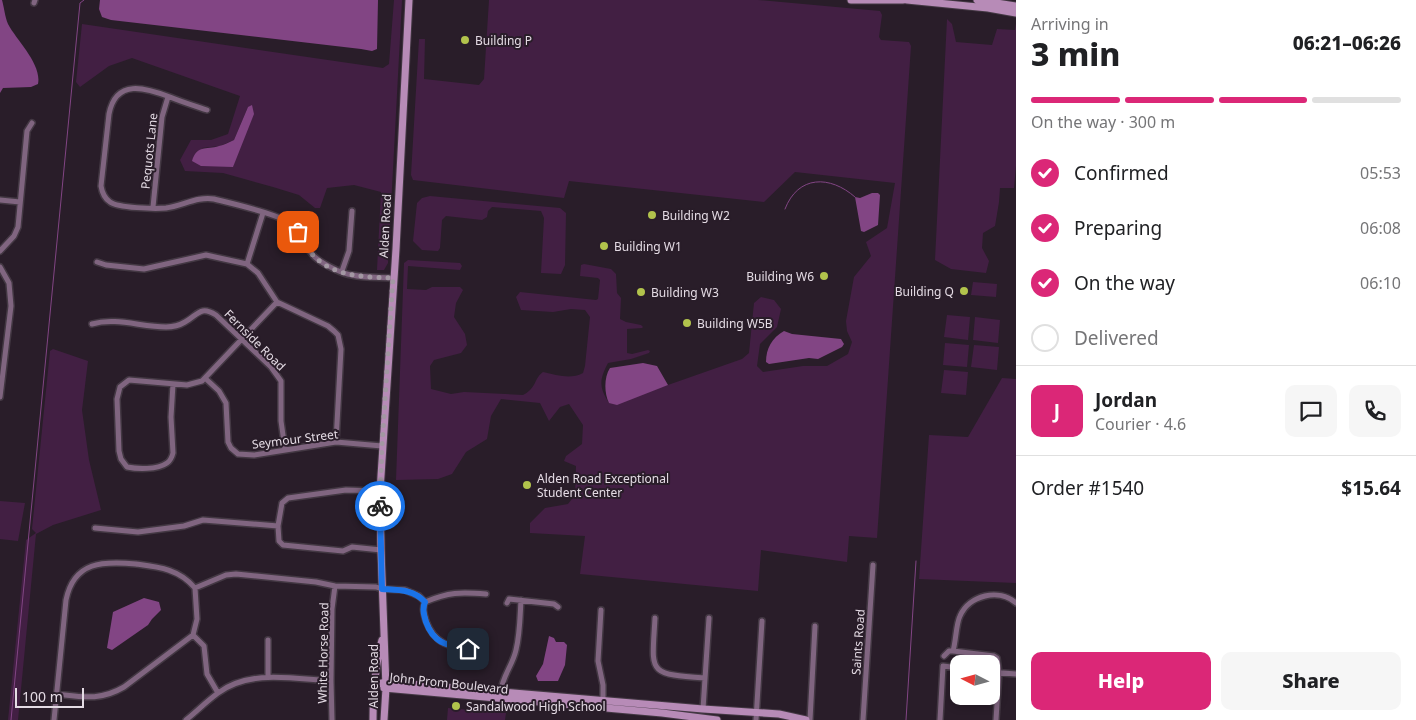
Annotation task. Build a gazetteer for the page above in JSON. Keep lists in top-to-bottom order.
{
  "streets": {
    "street": [
      "Pequots Lane",
      "Alden Road",
      "Fernside Road",
      "Seymour Street",
      "Saints Road",
      "White Horse Road",
      "John Prom Boulevard"
    ]
  },
  "crossings": [
    ["Alden Road", "Seymour Street"],
    ["Alden Road", "John Prom Boulevard"],
    ["Fernside Road", "Seymour Street"]
  ],
  "places": [
    "Building P",
    "Building W2",
    "Building W1",
    "Building W6",
    "Building Q",
    "Building W3",
    "Building W5B",
    "Alden Road Exceptional Student Center",
    "Sandalwood High School"
  ],
  "scale_bar": "100 m",
  "north": "left",
  "page": {
    "heading": ["3 min", "Arriving in", "06:21–06:26"],
    "panel": [
      "Jordan",
      "Courier · 4.6",
      "Order #1540",
      "$15.64"
    ],
    "bar": "On the way · 300 m",
    "list": [
      ["Confirmed", "05:53"],
      ["Preparing", "06:08"],
      ["On the way", "06:10"],
      "Delivered"
    ],
    "round": "J",
    "buttons": ["Help", "Share"],
    "scale": "100 m"
  }
}
